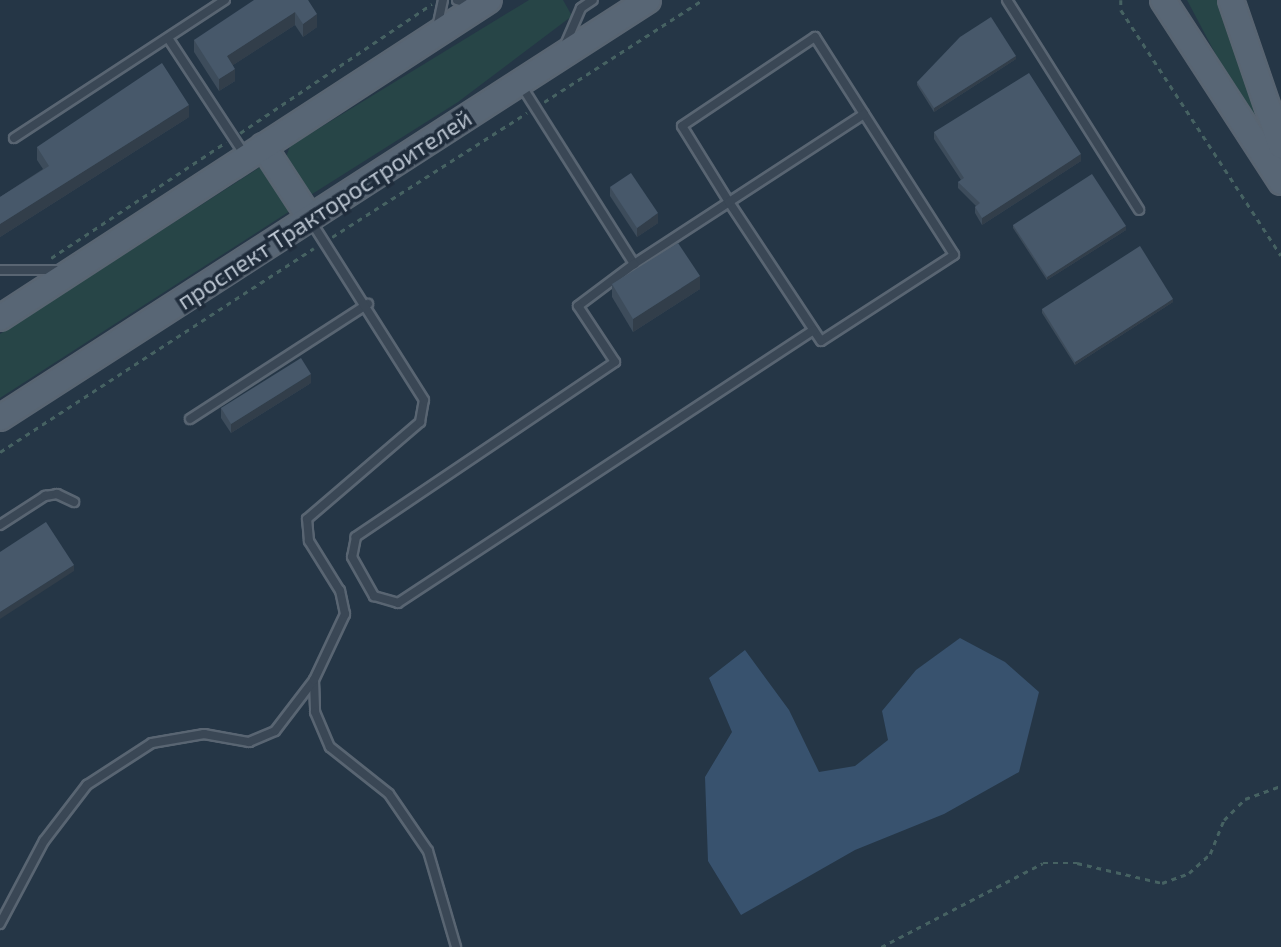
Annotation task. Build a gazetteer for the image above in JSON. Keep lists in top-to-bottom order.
{
  "streets": {
    "main road": ["проспект Тракторостроителей"]
  }
}
